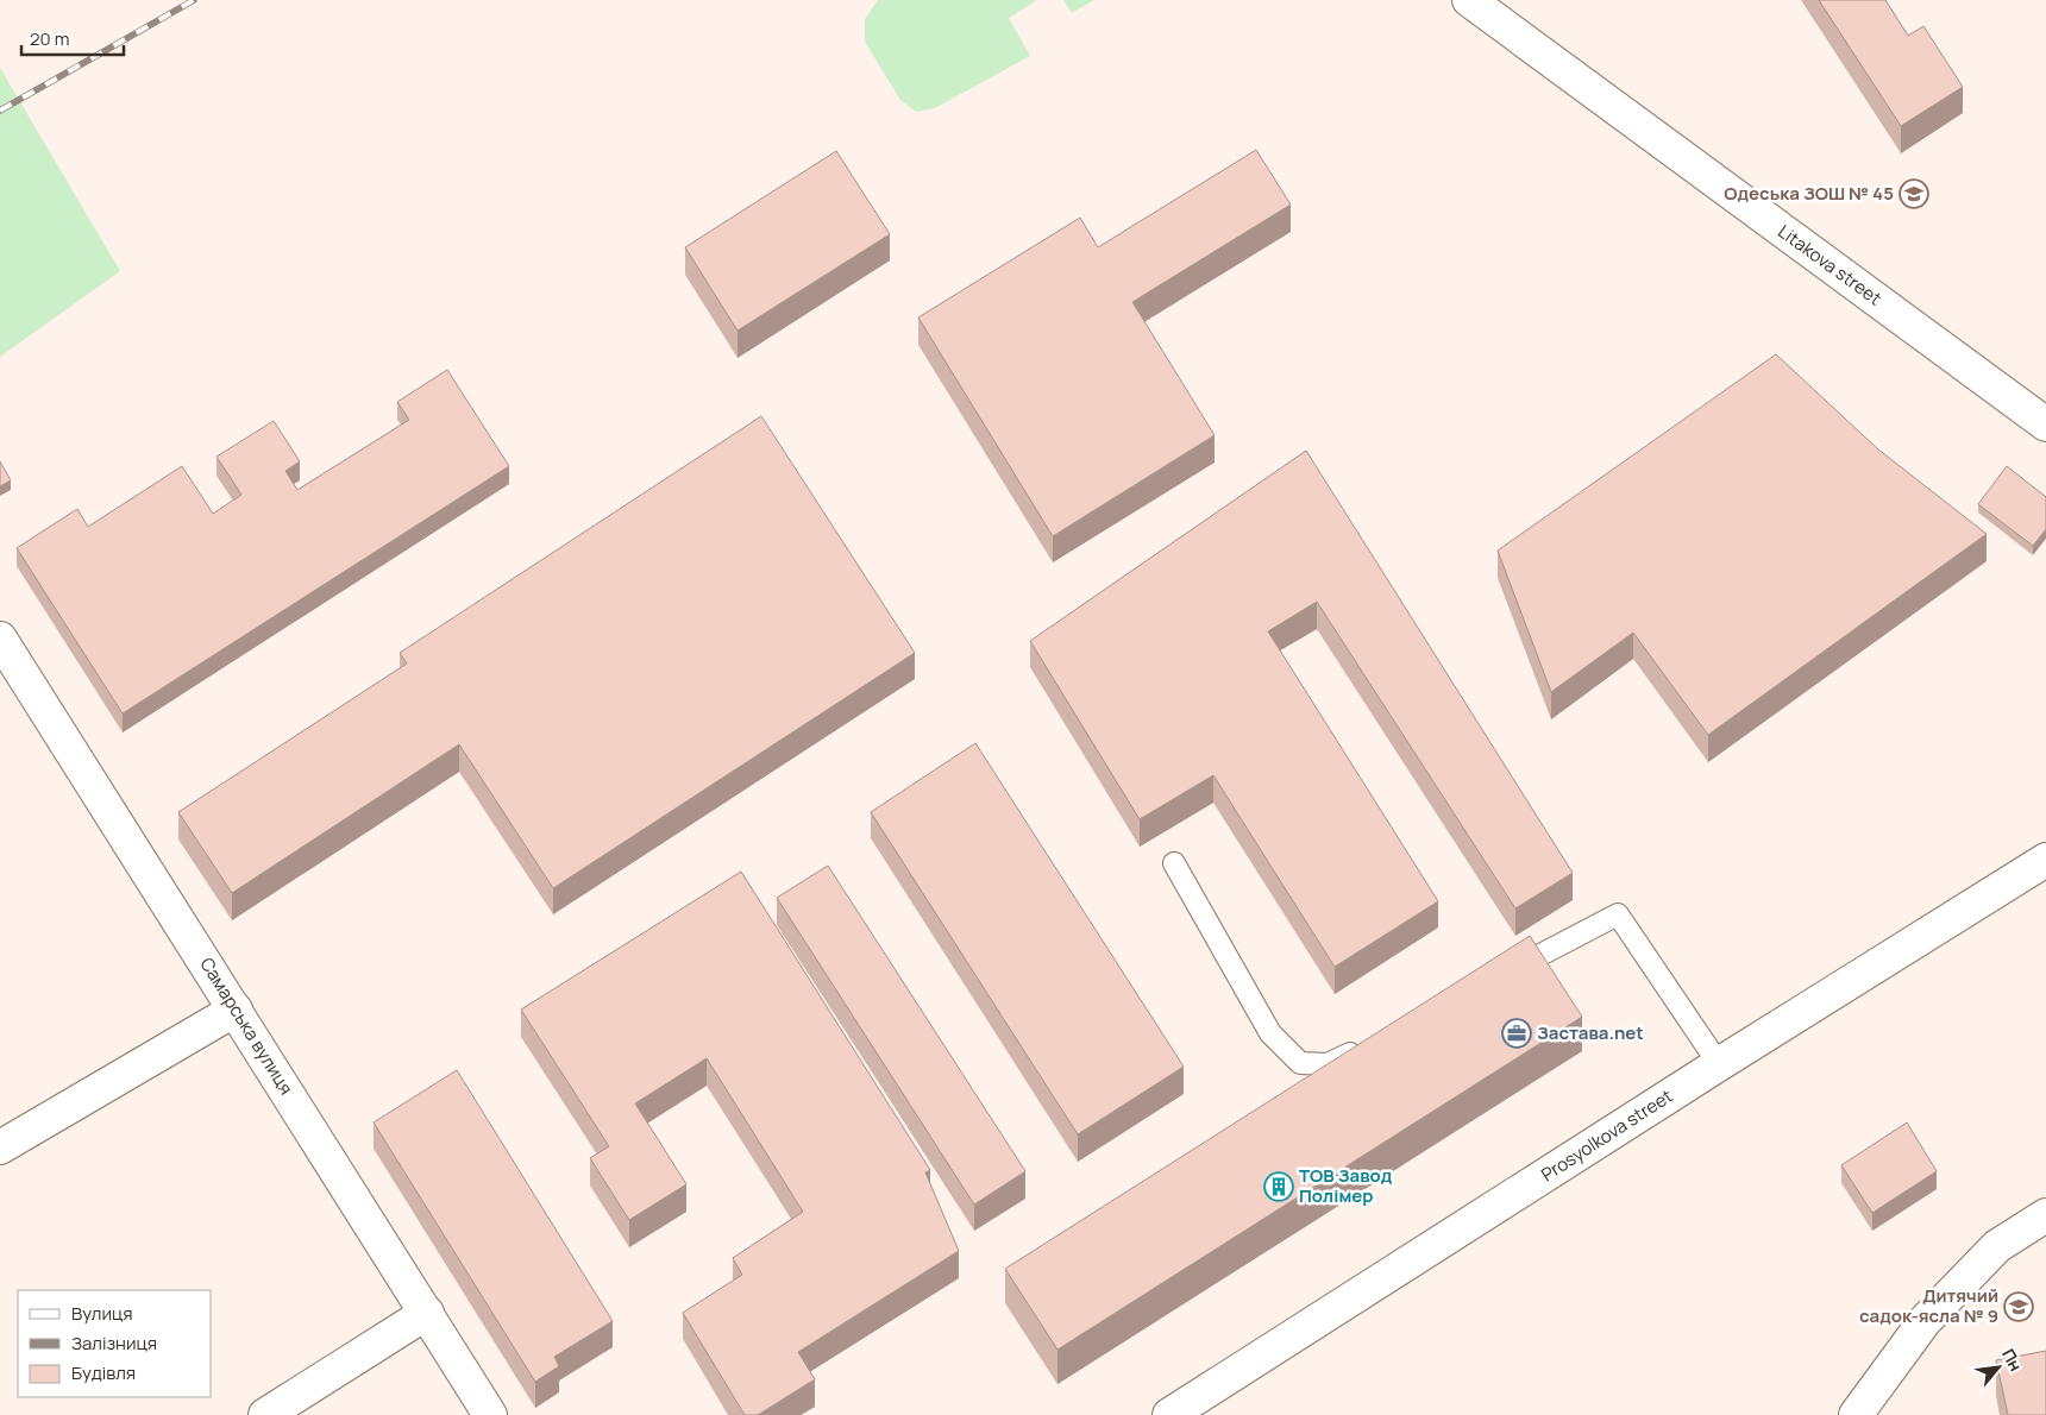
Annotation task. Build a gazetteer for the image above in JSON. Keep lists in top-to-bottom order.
{
  "streets": {
    "street": ["Litakova street", "Самарська вулиця", "Prosyolkova street"]
  },
  "places": {
    "school or university": ["Одеська ЗОШ № 45", "Дитячий садок-ясла № 9"],
    "office": ["Застава.net"],
    "building": ["ТОВ Завод Полімер"]
  },
  "legend": ["Вулиця", "Залізниця", "Будівля"],
  "scale_bar": "20 m",
  "north": "top right"
}
